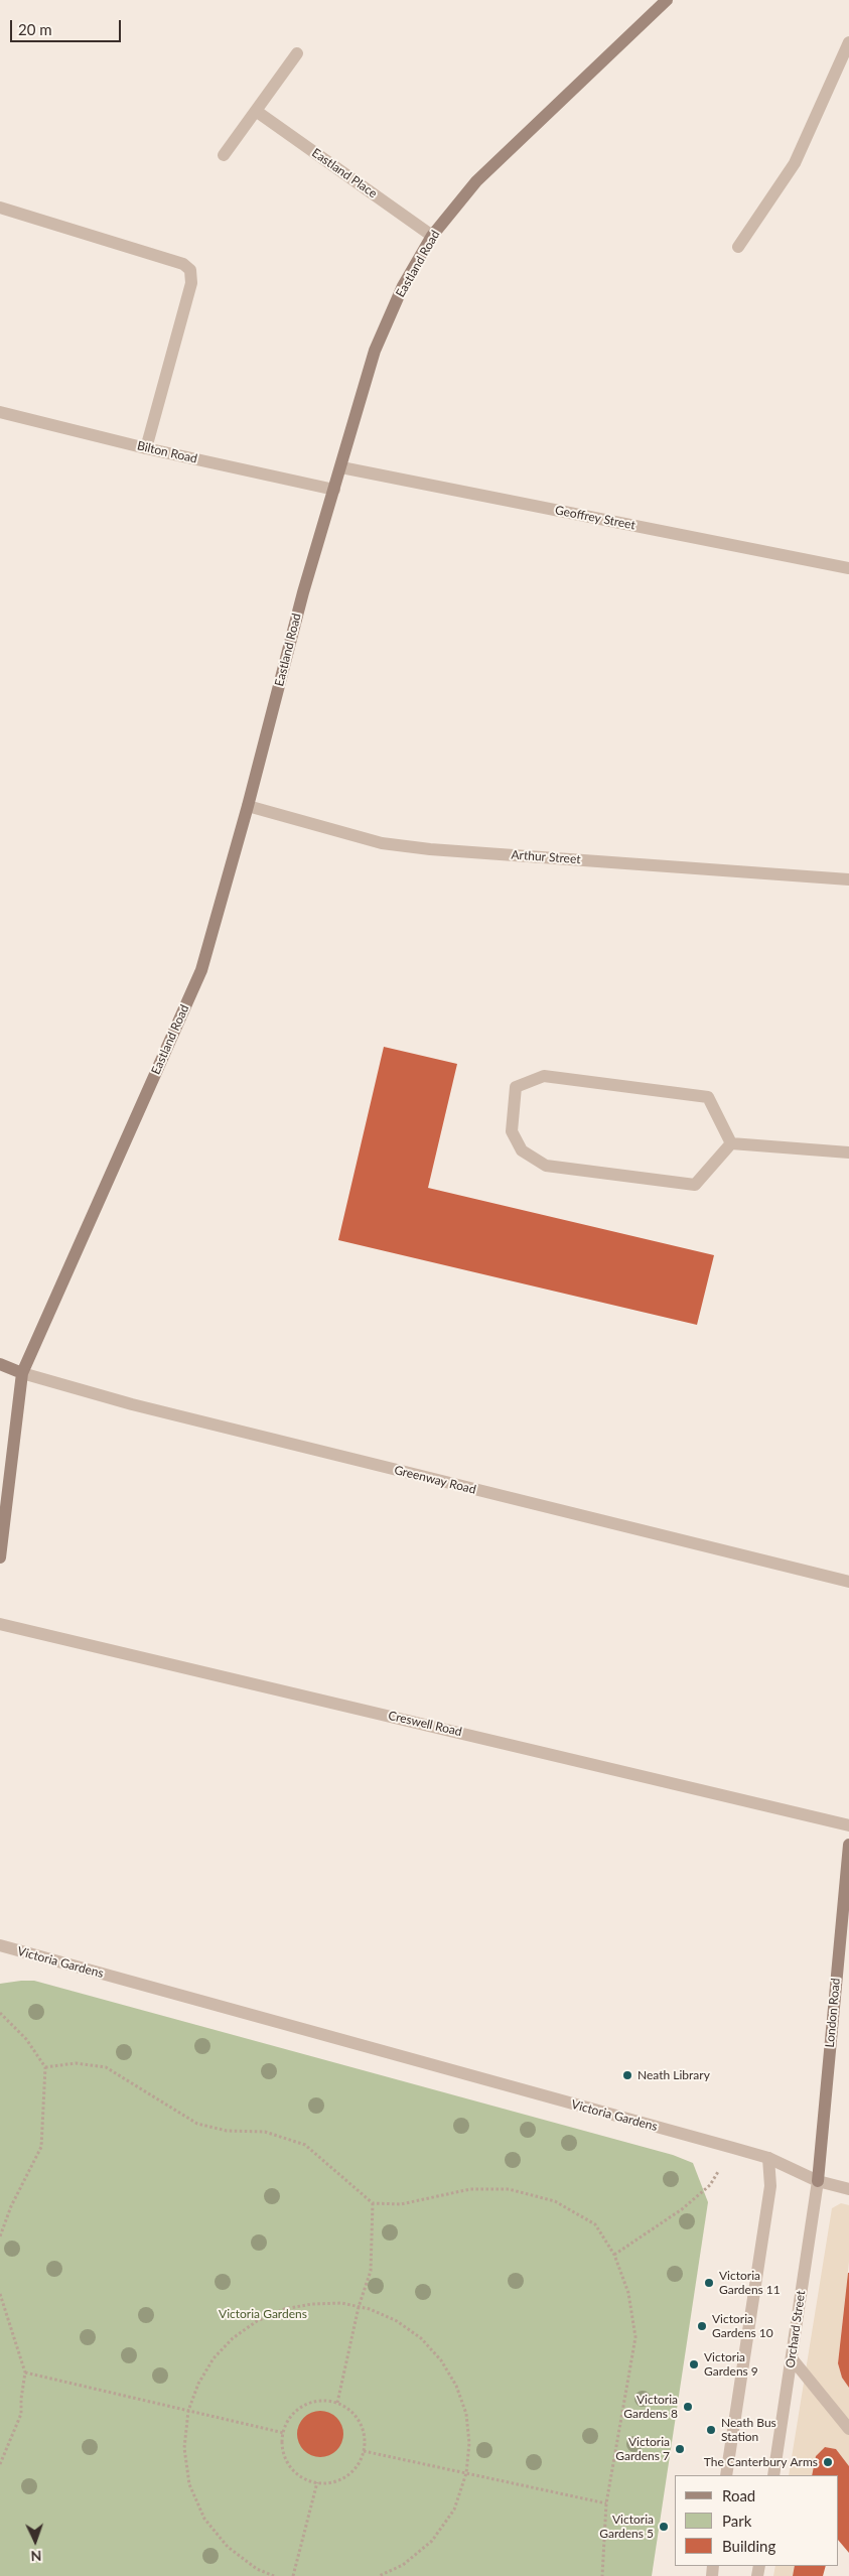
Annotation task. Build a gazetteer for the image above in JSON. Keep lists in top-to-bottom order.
{
  "streets": {
    "main road": ["Eastland Road", "London Road"],
    "street": [
      "Eastland Place",
      "Bilton Road",
      "Geoffrey Street",
      "Arthur Street",
      "Greenway Road",
      "Creswell Road",
      "Victoria Gardens",
      "Orchard Street"
    ]
  },
  "crossings": [
    ["Eastland Place", "Eastland Road"],
    ["Eastland Road", "Bilton Road"],
    ["Eastland Road", "Geoffrey Street"],
    ["Eastland Road", "Arthur Street"],
    ["Eastland Road", "Greenway Road"],
    ["Victoria Gardens", "London Road"],
    ["Victoria Gardens", "Orchard Street"],
    ["London Road", "Orchard Street"]
  ],
  "parks": ["Victoria Gardens"],
  "places": [
    "Neath Library",
    "Victoria Gardens 11",
    "Victoria Gardens 10",
    "Victoria Gardens 9",
    "Victoria Gardens 8",
    "Neath Bus Station",
    "Victoria Gardens 7",
    "The Canterbury Arms",
    "Victoria Gardens 5"
  ],
  "legend": ["Road", "Park", "Building"],
  "scale_bar": "20 m",
  "north": "bottom"
}
